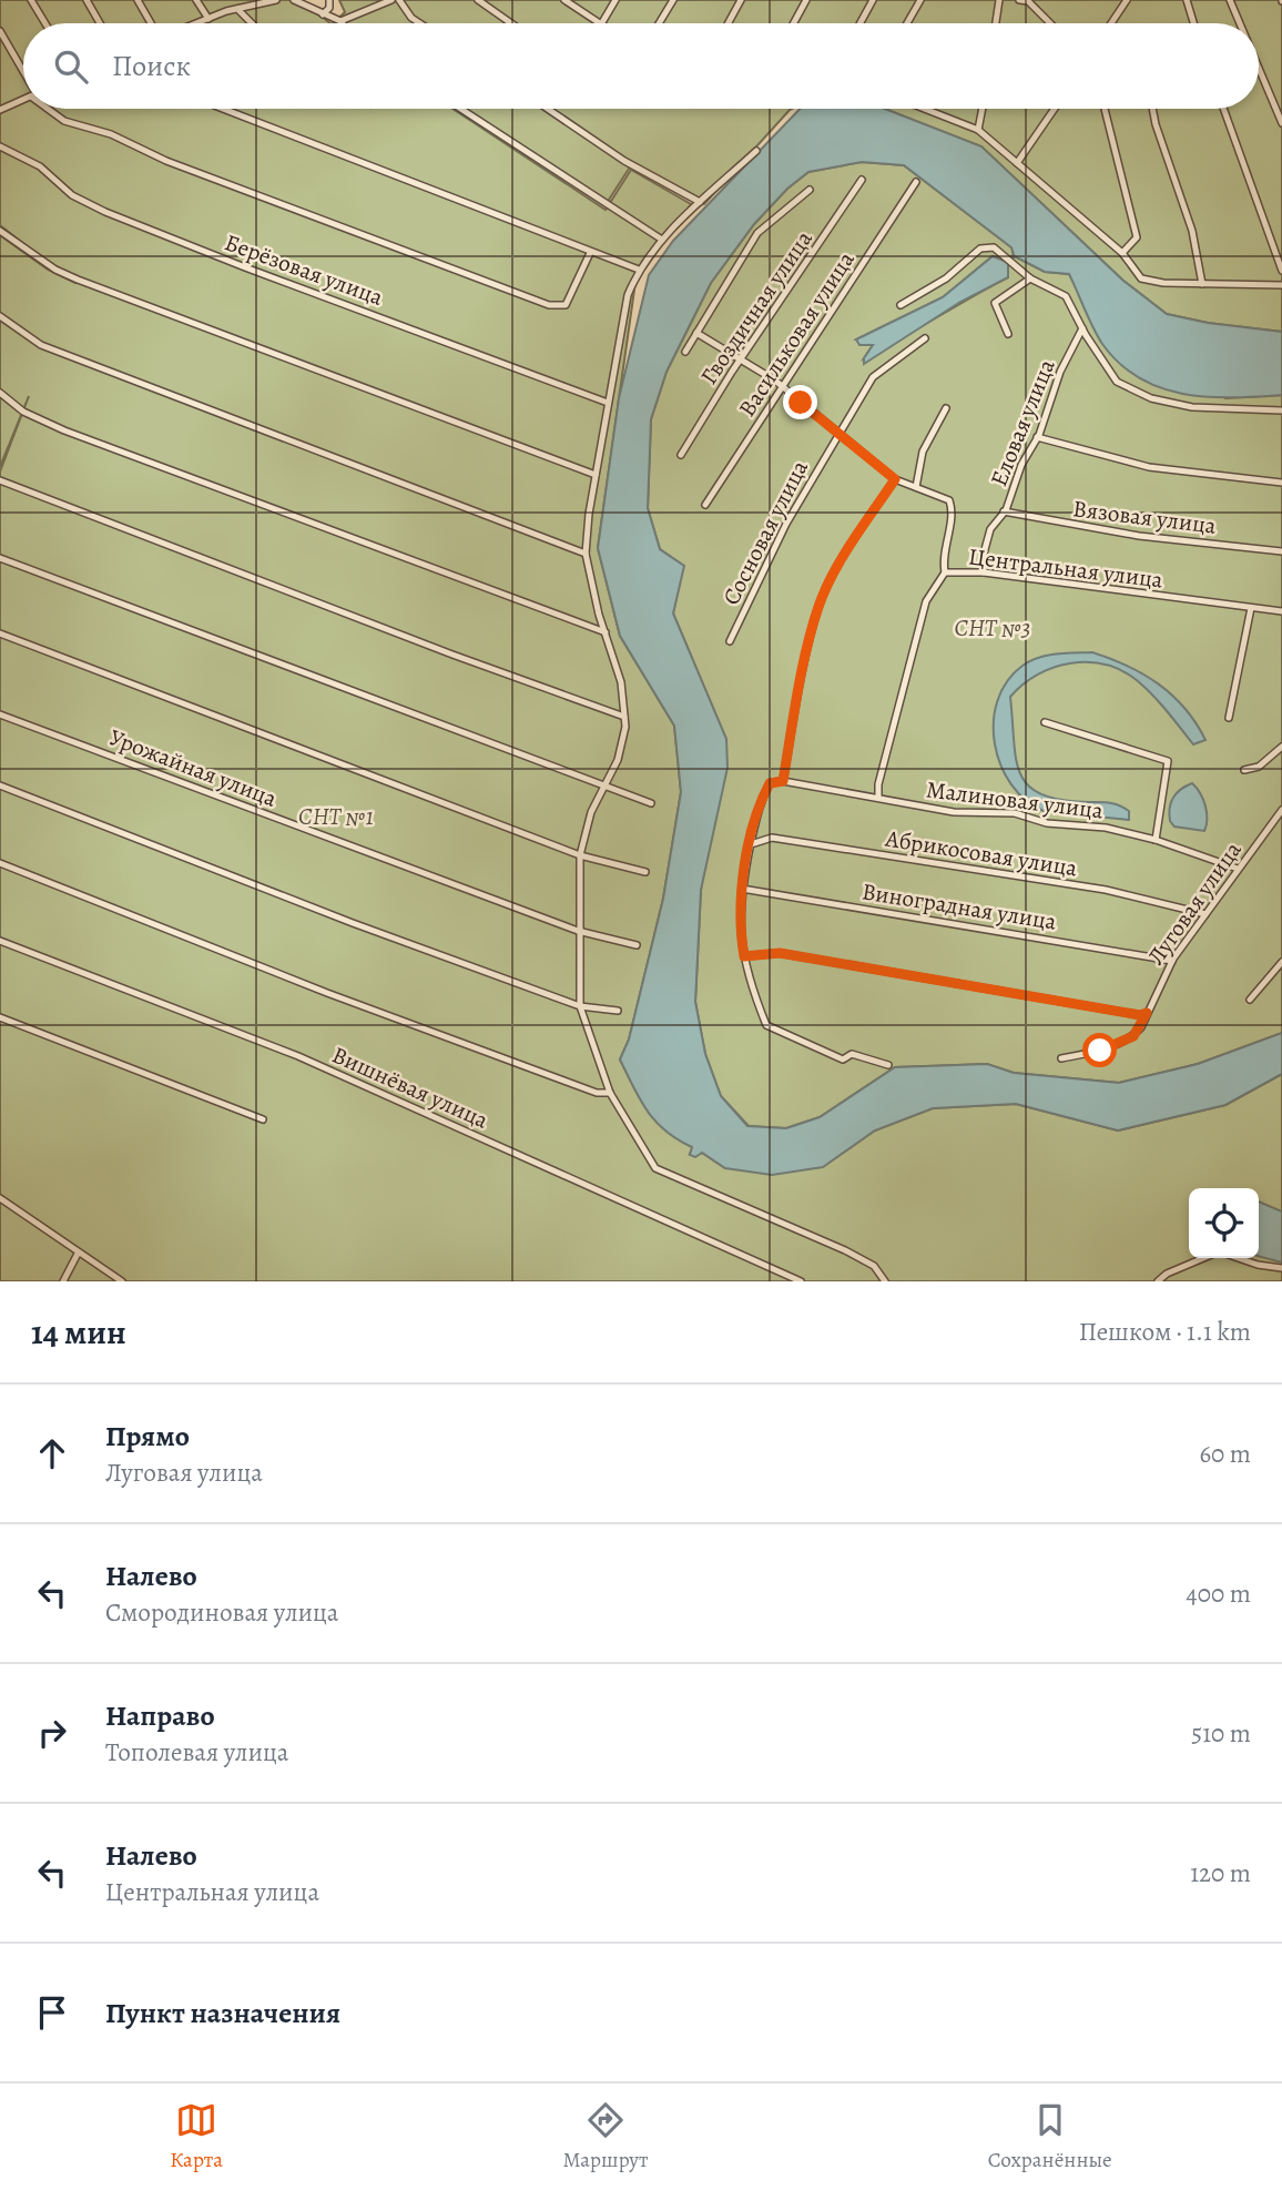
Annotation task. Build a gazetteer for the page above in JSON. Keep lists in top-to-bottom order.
{
  "streets": {
    "street": [
      "Берёзовая улица",
      "Гвоздичная улица",
      "Васильковая улица",
      "Еловая улица",
      "Вязовая улица",
      "Сосновая улица",
      "Центральная улица",
      "Урожайная улица",
      "Малиновая улица",
      "Абрикосовая улица",
      "Луговая улица",
      "Виноградная улица",
      "Вишнёвая улица"
    ]
  },
  "crossings": [
    ["Гвоздичная улица", "Центральная улица"],
    ["Васильковая улица", "Центральная улица"],
    ["Еловая улица", "Вязовая улица"],
    ["Еловая улица", "Центральная улица"],
    ["Сосновая улица", "Центральная улица"],
    ["Малиновая улица", "Луговая улица"],
    ["Абрикосовая улица", "Луговая улица"],
    ["Луговая улица", "Виноградная улица"]
  ],
  "parks": ["СНТ №3", "СНТ №1"],
  "page": {
    "search": "Поиск",
    "heading": ["14 мин", "Пешком · 1.1 km"],
    "list": [
      ["Прямо", "Луговая улица", "60 m"],
      ["Налево", "Смородиновая улица", "400 m"],
      ["Направо", "Тополевая улица", "510 m"],
      ["Налево", "Центральная улица", "120 m"],
      "Пункт назначения"
    ],
    "nav": ["Карта", "Маршрут", "Сохранённые"]
  }
}
